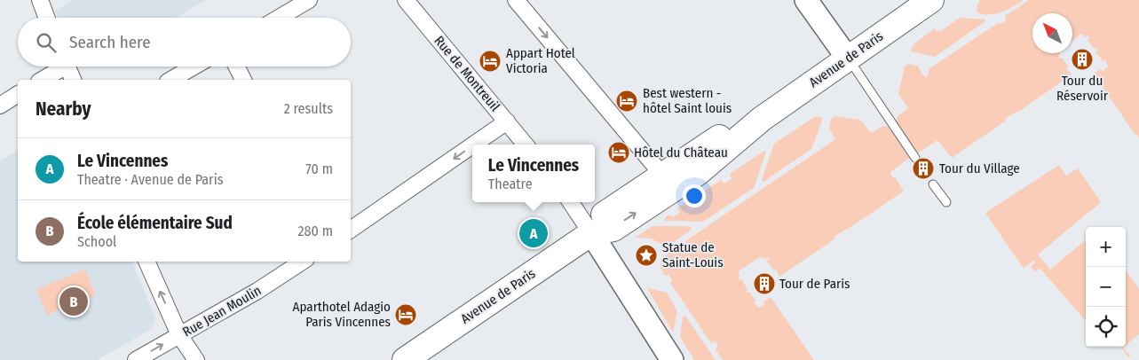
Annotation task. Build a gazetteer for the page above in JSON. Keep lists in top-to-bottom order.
{
  "streets": {
    "main road": ["Avenue de Paris"],
    "street": ["Rue de Montreuil", "Rue Jean Moulin"]
  },
  "places": {
    "building": ["Tour du Réservoir", "Tour du Village", "Tour de Paris"],
    "hotel": [
      "Appart Hotel Victoria",
      "Best western - hôtel Saint louis",
      "Hôtel du Château",
      "Aparthotel Adagio Paris Vincennes"
    ],
    "place": ["Statue de Saint-Louis"]
  },
  "north": "top left",
  "page": {
    "search": "Search here",
    "heading": ["Nearby", "2 results"],
    "list": [
      {
        "mark": "A",
        "name": "Le Vincennes",
        "note": "Theatre · Avenue de Paris",
        "value": "70 m"
      },
      {
        "mark": "B",
        "name": "École élémentaire Sud",
        "note": "School",
        "value": "280 m"
      }
    ],
    "popup": ["Le Vincennes", "Theatre"],
    "pins": ["A", "B"],
    "map_buttons": ["+", "−"]
  }
}
